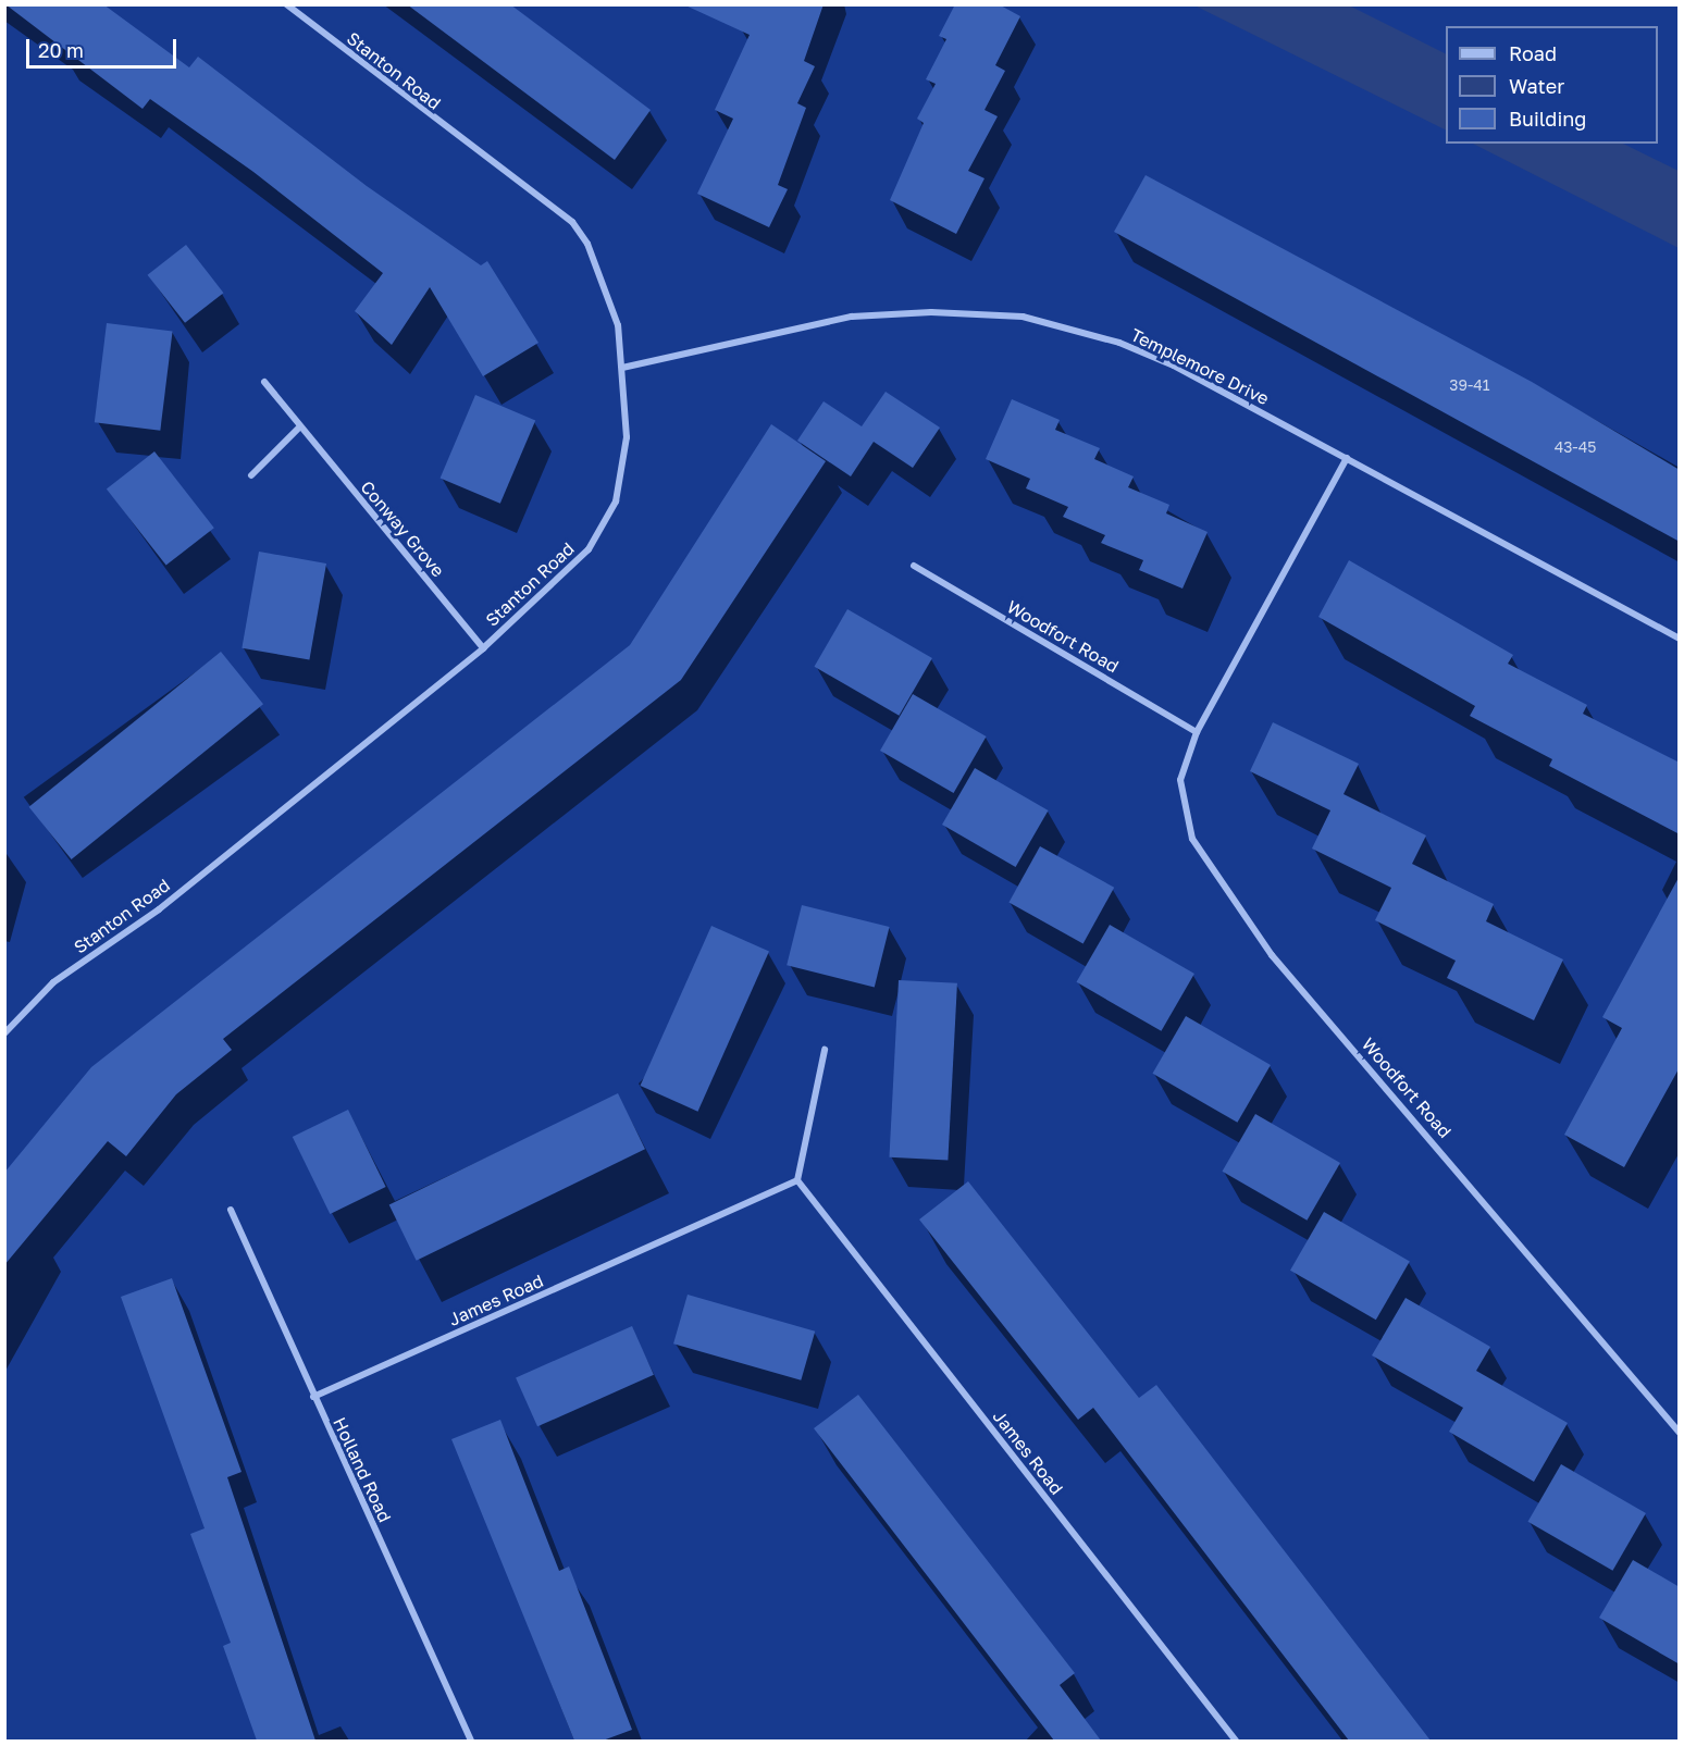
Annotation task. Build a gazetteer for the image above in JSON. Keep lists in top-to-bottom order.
{
  "streets": {
    "street": [
      "Stanton Road",
      "Templemore Drive",
      "Conway Grove",
      "Woodfort Road",
      "James Road",
      "Holland Road"
    ]
  },
  "crossings": [
    ["Stanton Road", "Templemore Drive"],
    ["Stanton Road", "Conway Grove"],
    ["Templemore Drive", "Woodfort Road"],
    ["James Road", "Holland Road"]
  ],
  "house_numbers": ["39-41", "43-45"],
  "legend": ["Road", "Water", "Building"],
  "scale_bar": "20 m"
}
